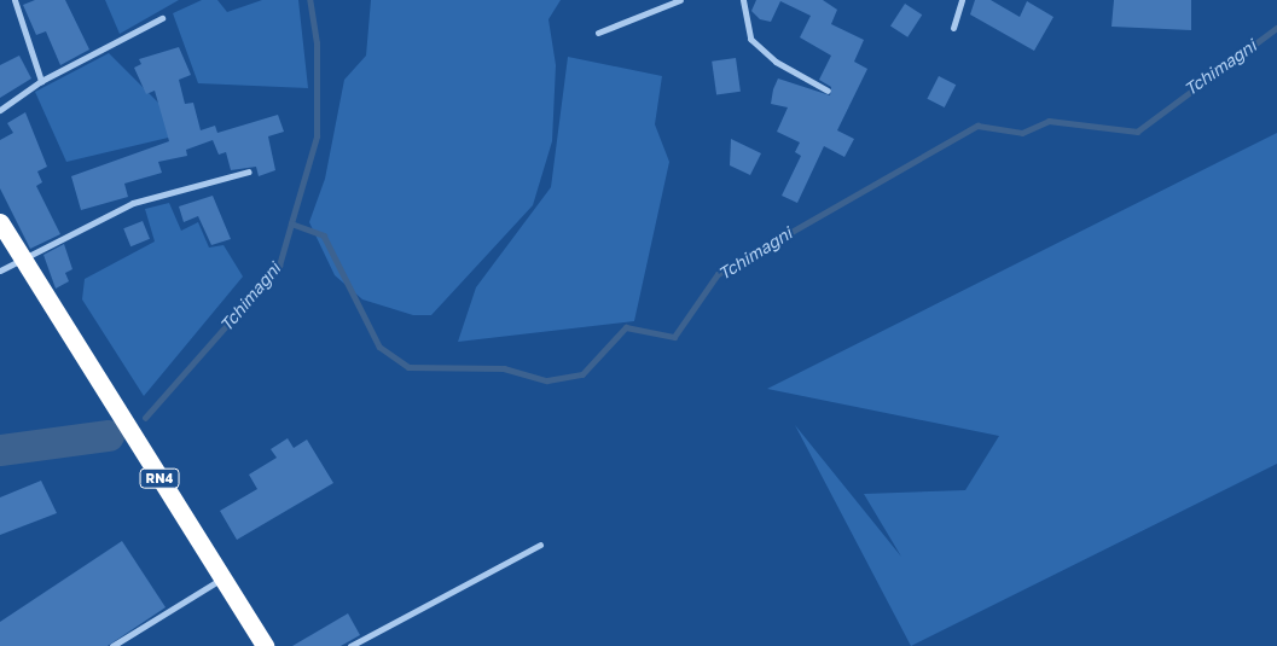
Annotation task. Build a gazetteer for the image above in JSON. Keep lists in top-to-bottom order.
{
  "streets": {
    "highway": ["RN4"]
  },
  "water": ["Tchimagni"]
}
